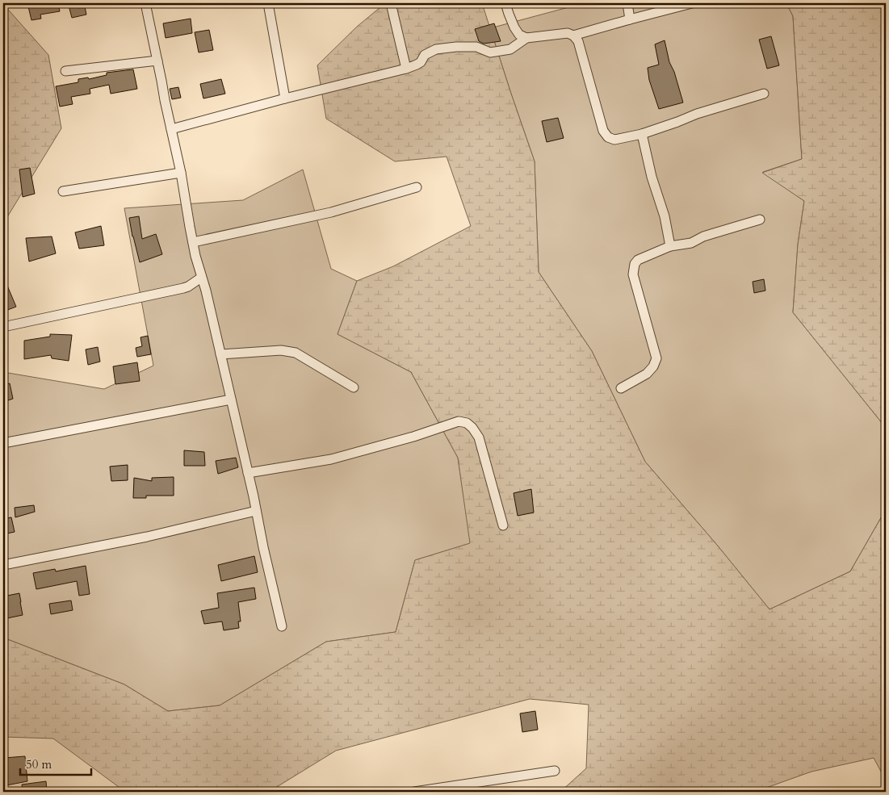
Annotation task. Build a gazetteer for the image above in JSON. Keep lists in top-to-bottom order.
{
  "scale_bar": "50 m"
}
